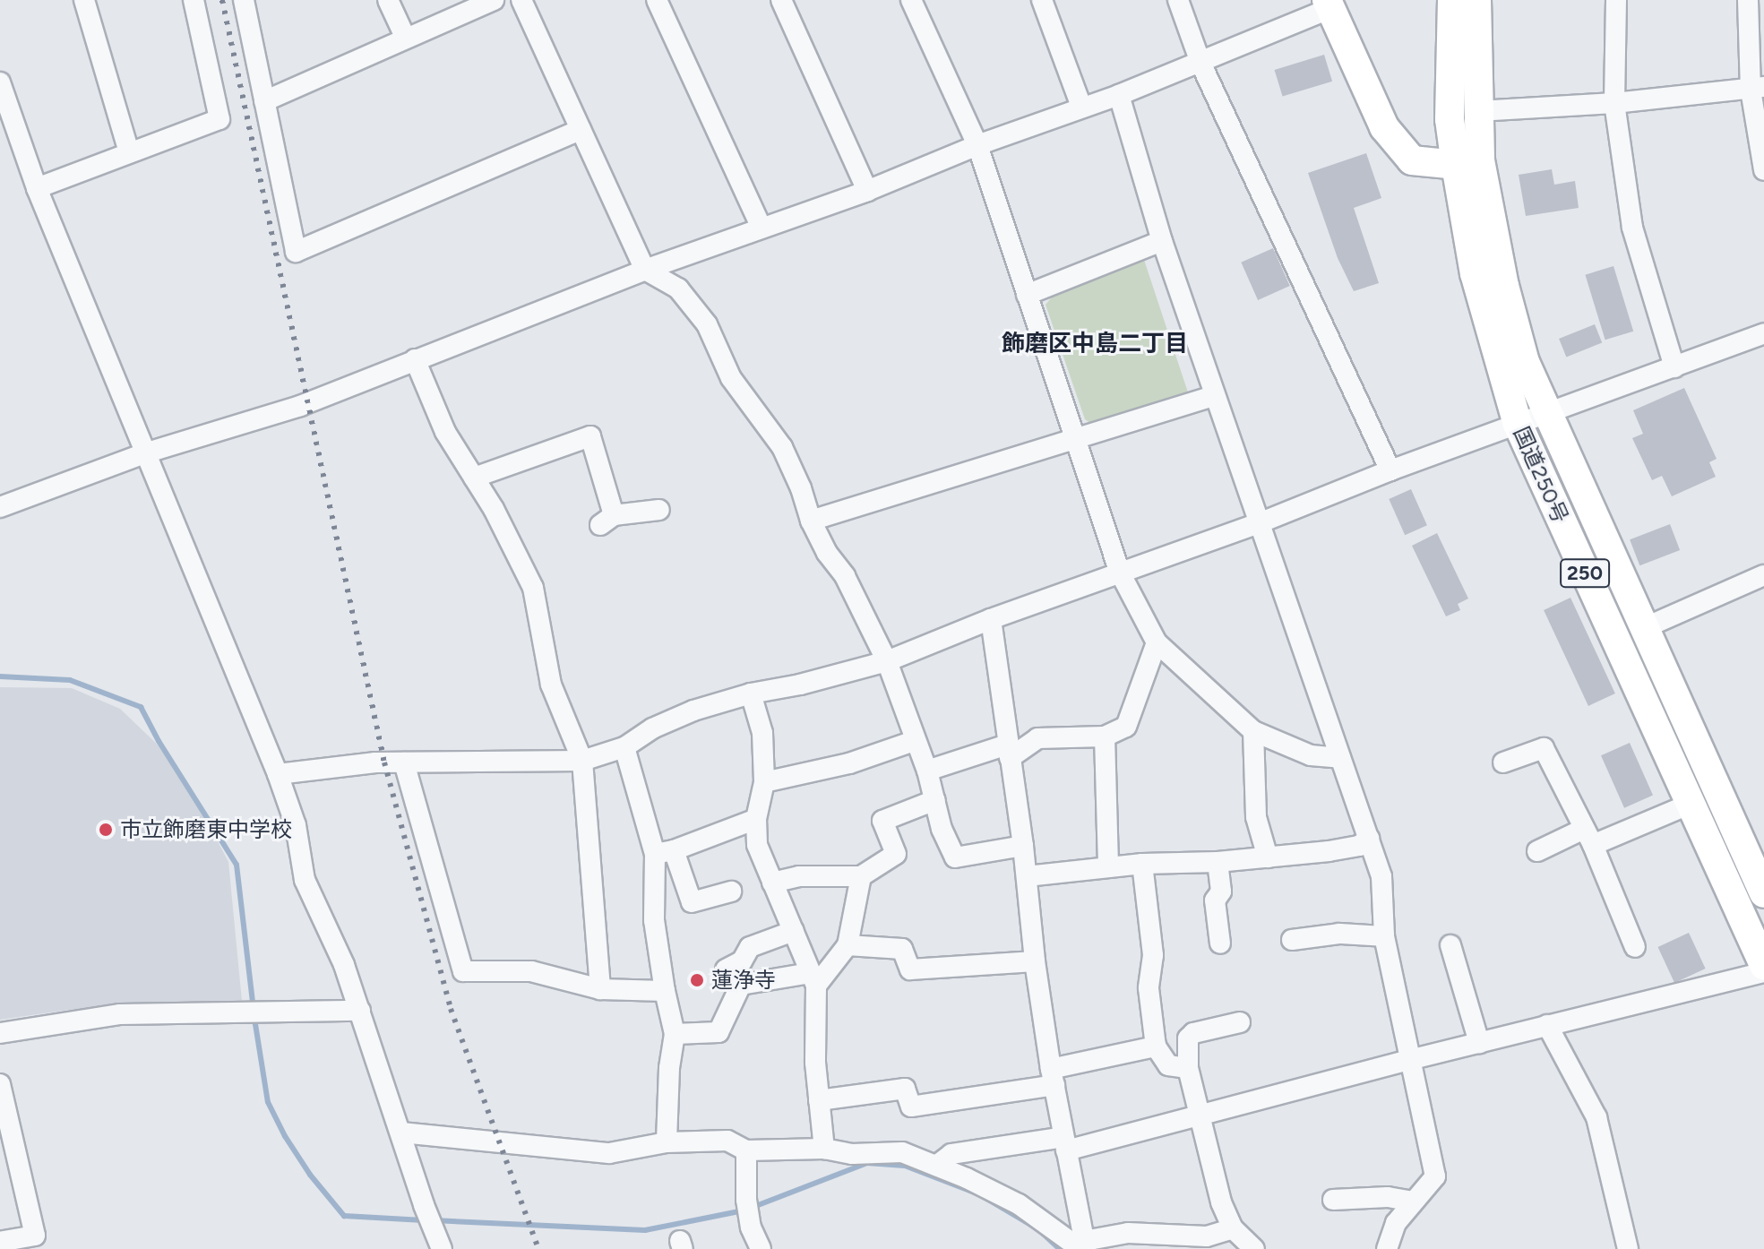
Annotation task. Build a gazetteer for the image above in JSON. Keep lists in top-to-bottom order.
{
  "streets": {
    "highway": ["国道250号", "250"]
  },
  "districts": ["飾磨区中島二丁目"],
  "places": ["市立飾磨東中学校", "蓮浄寺"]
}
